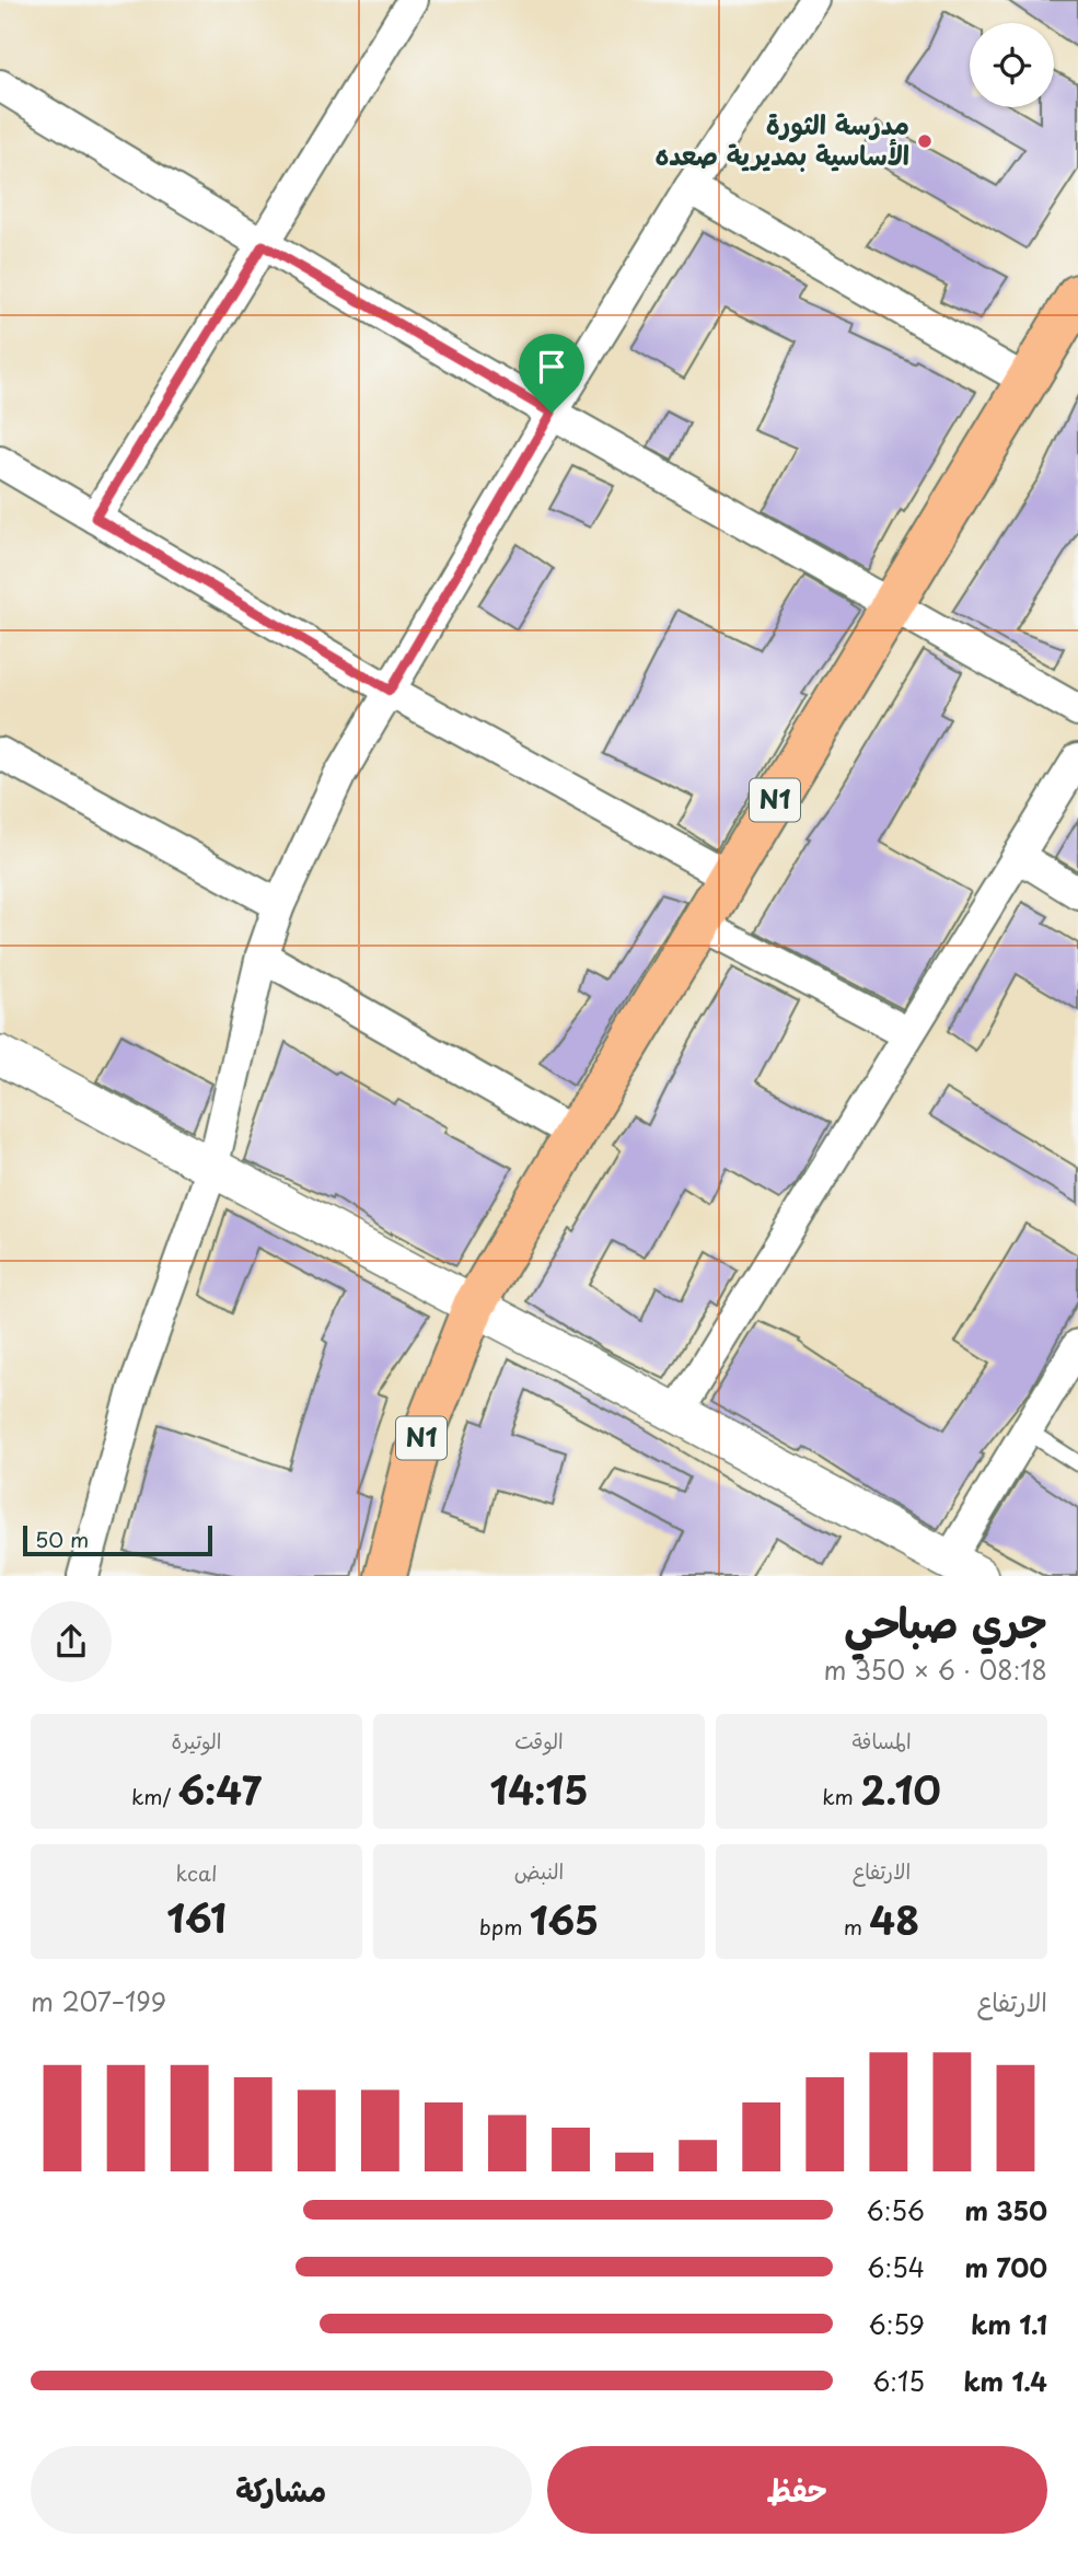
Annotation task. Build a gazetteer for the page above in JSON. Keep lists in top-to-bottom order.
{
  "streets": {
    "highway": ["N1"]
  },
  "places": ["مدرسة الثورة الأساسية بمديرية صعده"],
  "scale_bar": "50 m",
  "page": {
    "scale": "50 m",
    "heading": ["جري صباحي", "08:18 · 6 × 350 m"],
    "stats": [
      ["المسافة", "2.10 km"],
      ["الوقت", "14:15"],
      ["الوتيرة", "6:47 /km"],
      ["الارتفاع", "48 m"],
      ["النبض", "165 bpm"],
      ["kcal", "161"]
    ],
    "chart": ["الارتفاع", "199–207 m"],
    "list": [
      {
        "name": "350 m",
        "note": "6:56"
      },
      {
        "name": "700 m",
        "note": "6:54"
      },
      {
        "name": "1.1 km",
        "note": "6:59"
      },
      {
        "name": "1.4 km",
        "note": "6:15"
      }
    ],
    "buttons": ["حفظ", "مشاركة"]
  }
}
